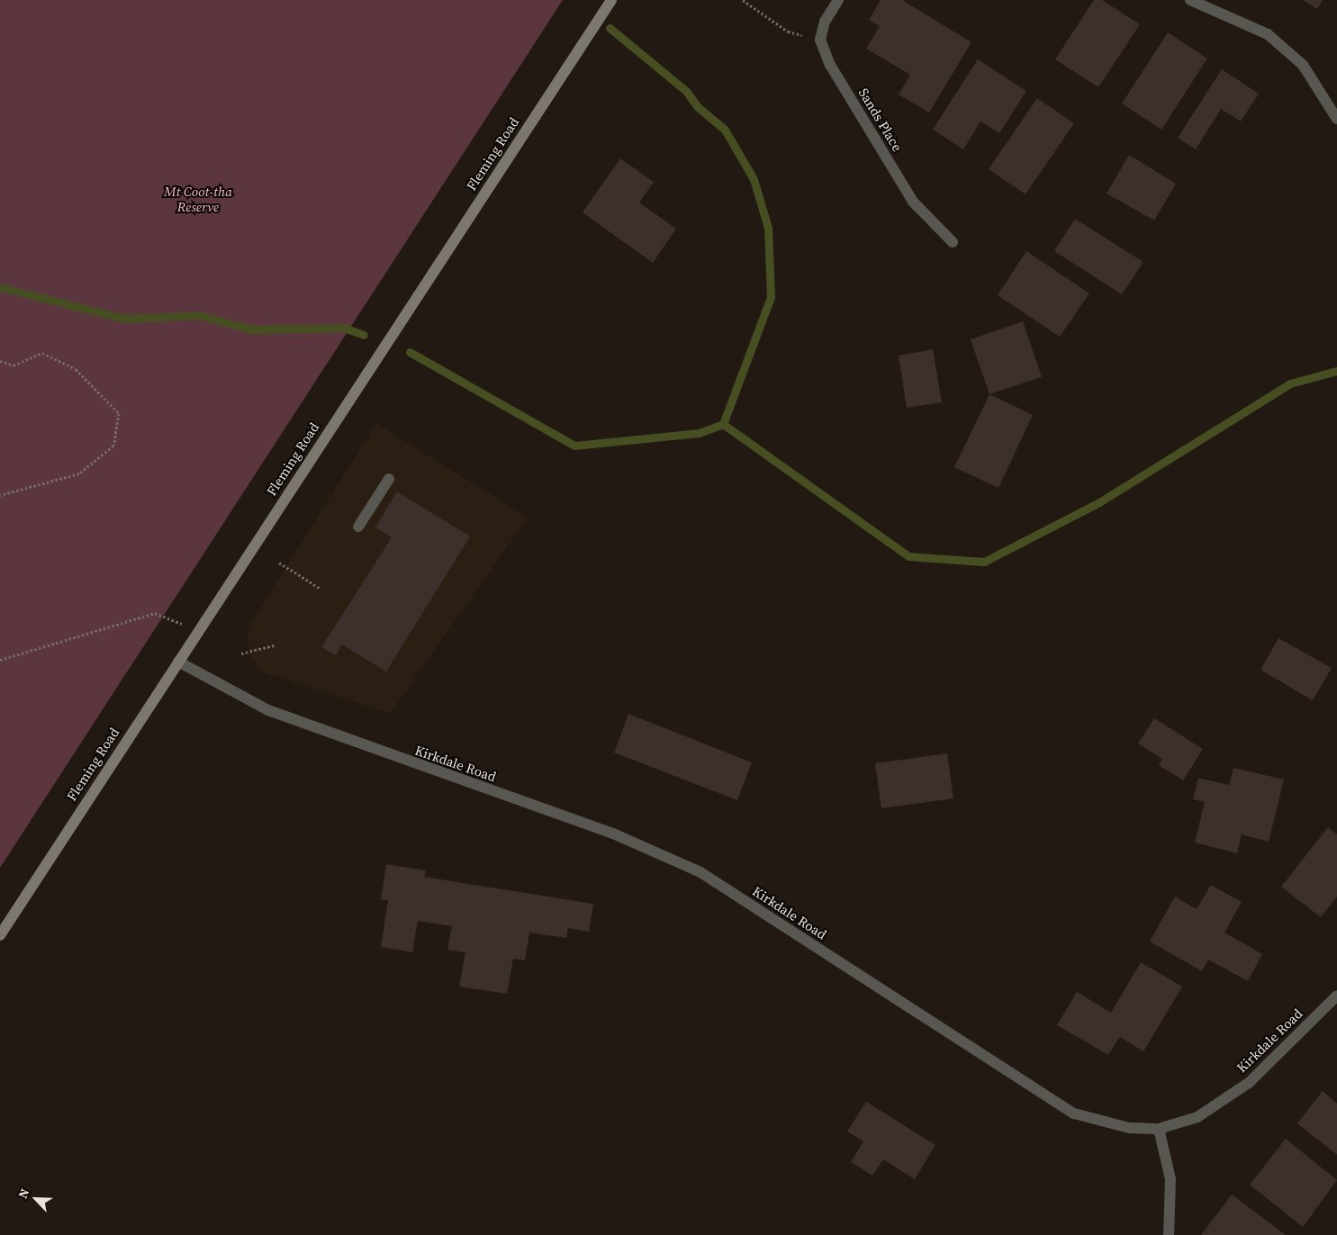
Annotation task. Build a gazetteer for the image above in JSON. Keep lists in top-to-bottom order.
{
  "streets": {
    "street": ["Sands Place", "Fleming Road", "Kirkdale Road"]
  },
  "crossings": [
    ["Fleming Road", "Kirkdale Road"]
  ],
  "parks": ["Mt Coot-tha Reserve"],
  "north": "top left"
}
